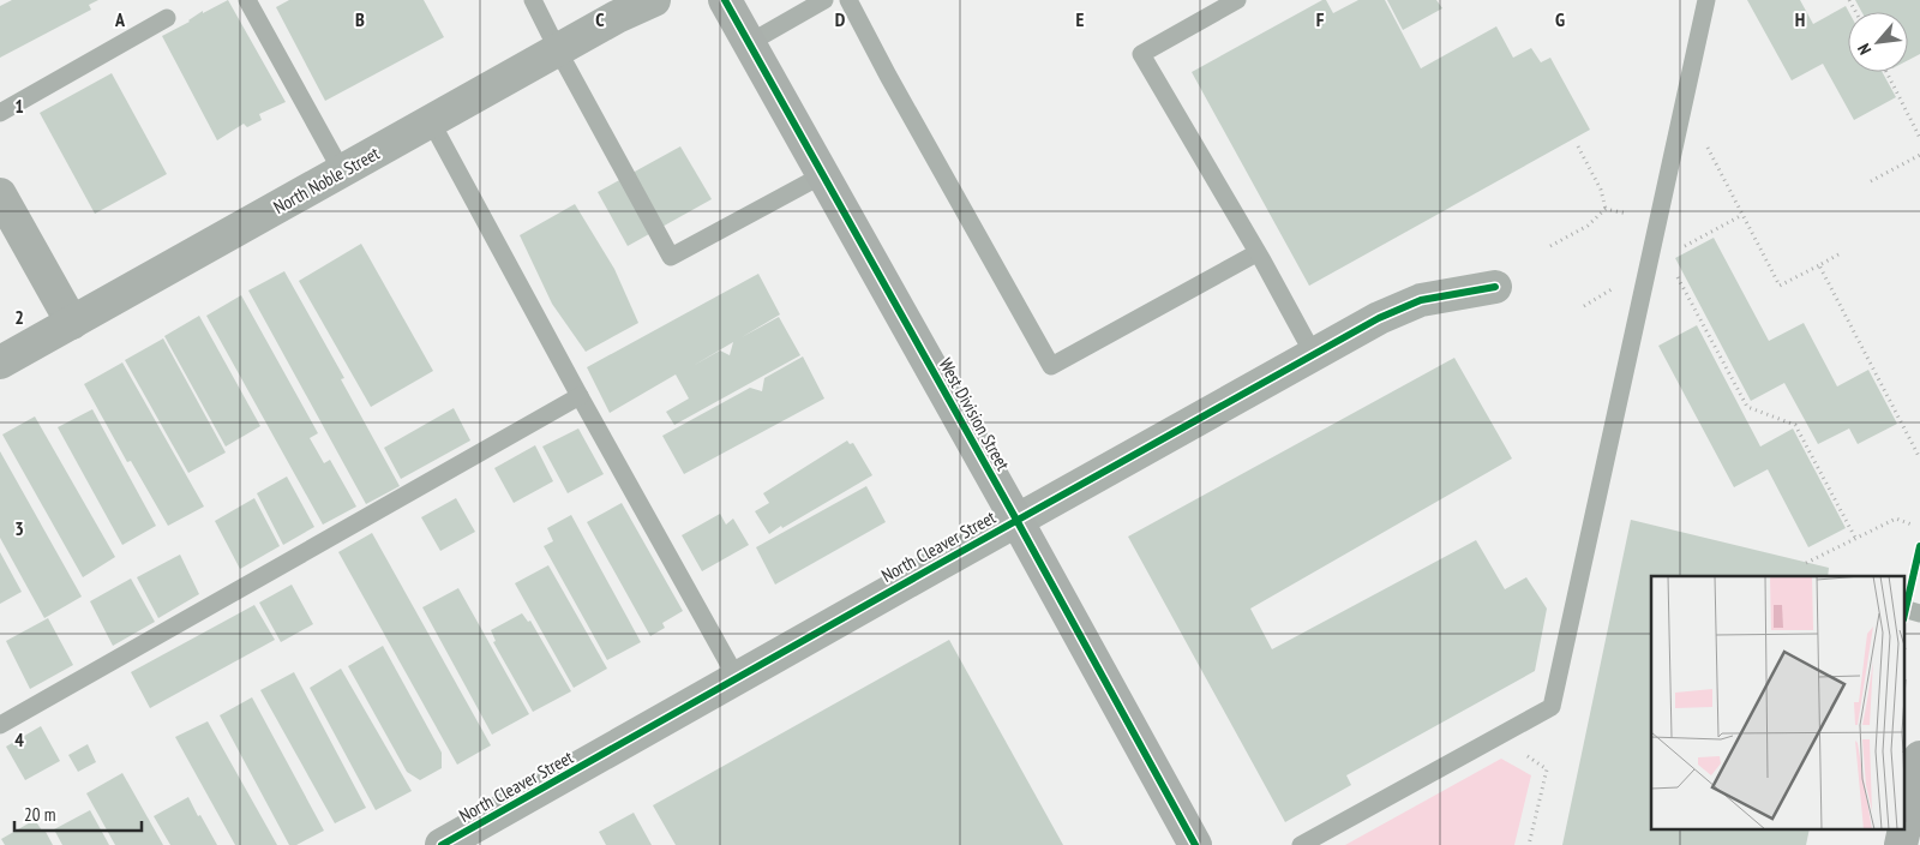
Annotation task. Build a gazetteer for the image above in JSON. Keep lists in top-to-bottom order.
{
  "streets": {
    "main road": ["West Division Street"],
    "street": ["North Noble Street", "North Cleaver Street"]
  },
  "crossings": [
    ["West Division Street", "North Cleaver Street"]
  ],
  "scale_bar": "20 m",
  "north": "bottom left",
  "grid": {
    "columns": [
      "A",
      "B",
      "C",
      "D",
      "E",
      "F",
      "G",
      "H"
    ],
    "rows": [
      "1",
      "2",
      "3",
      "4"
    ]
  }
}
